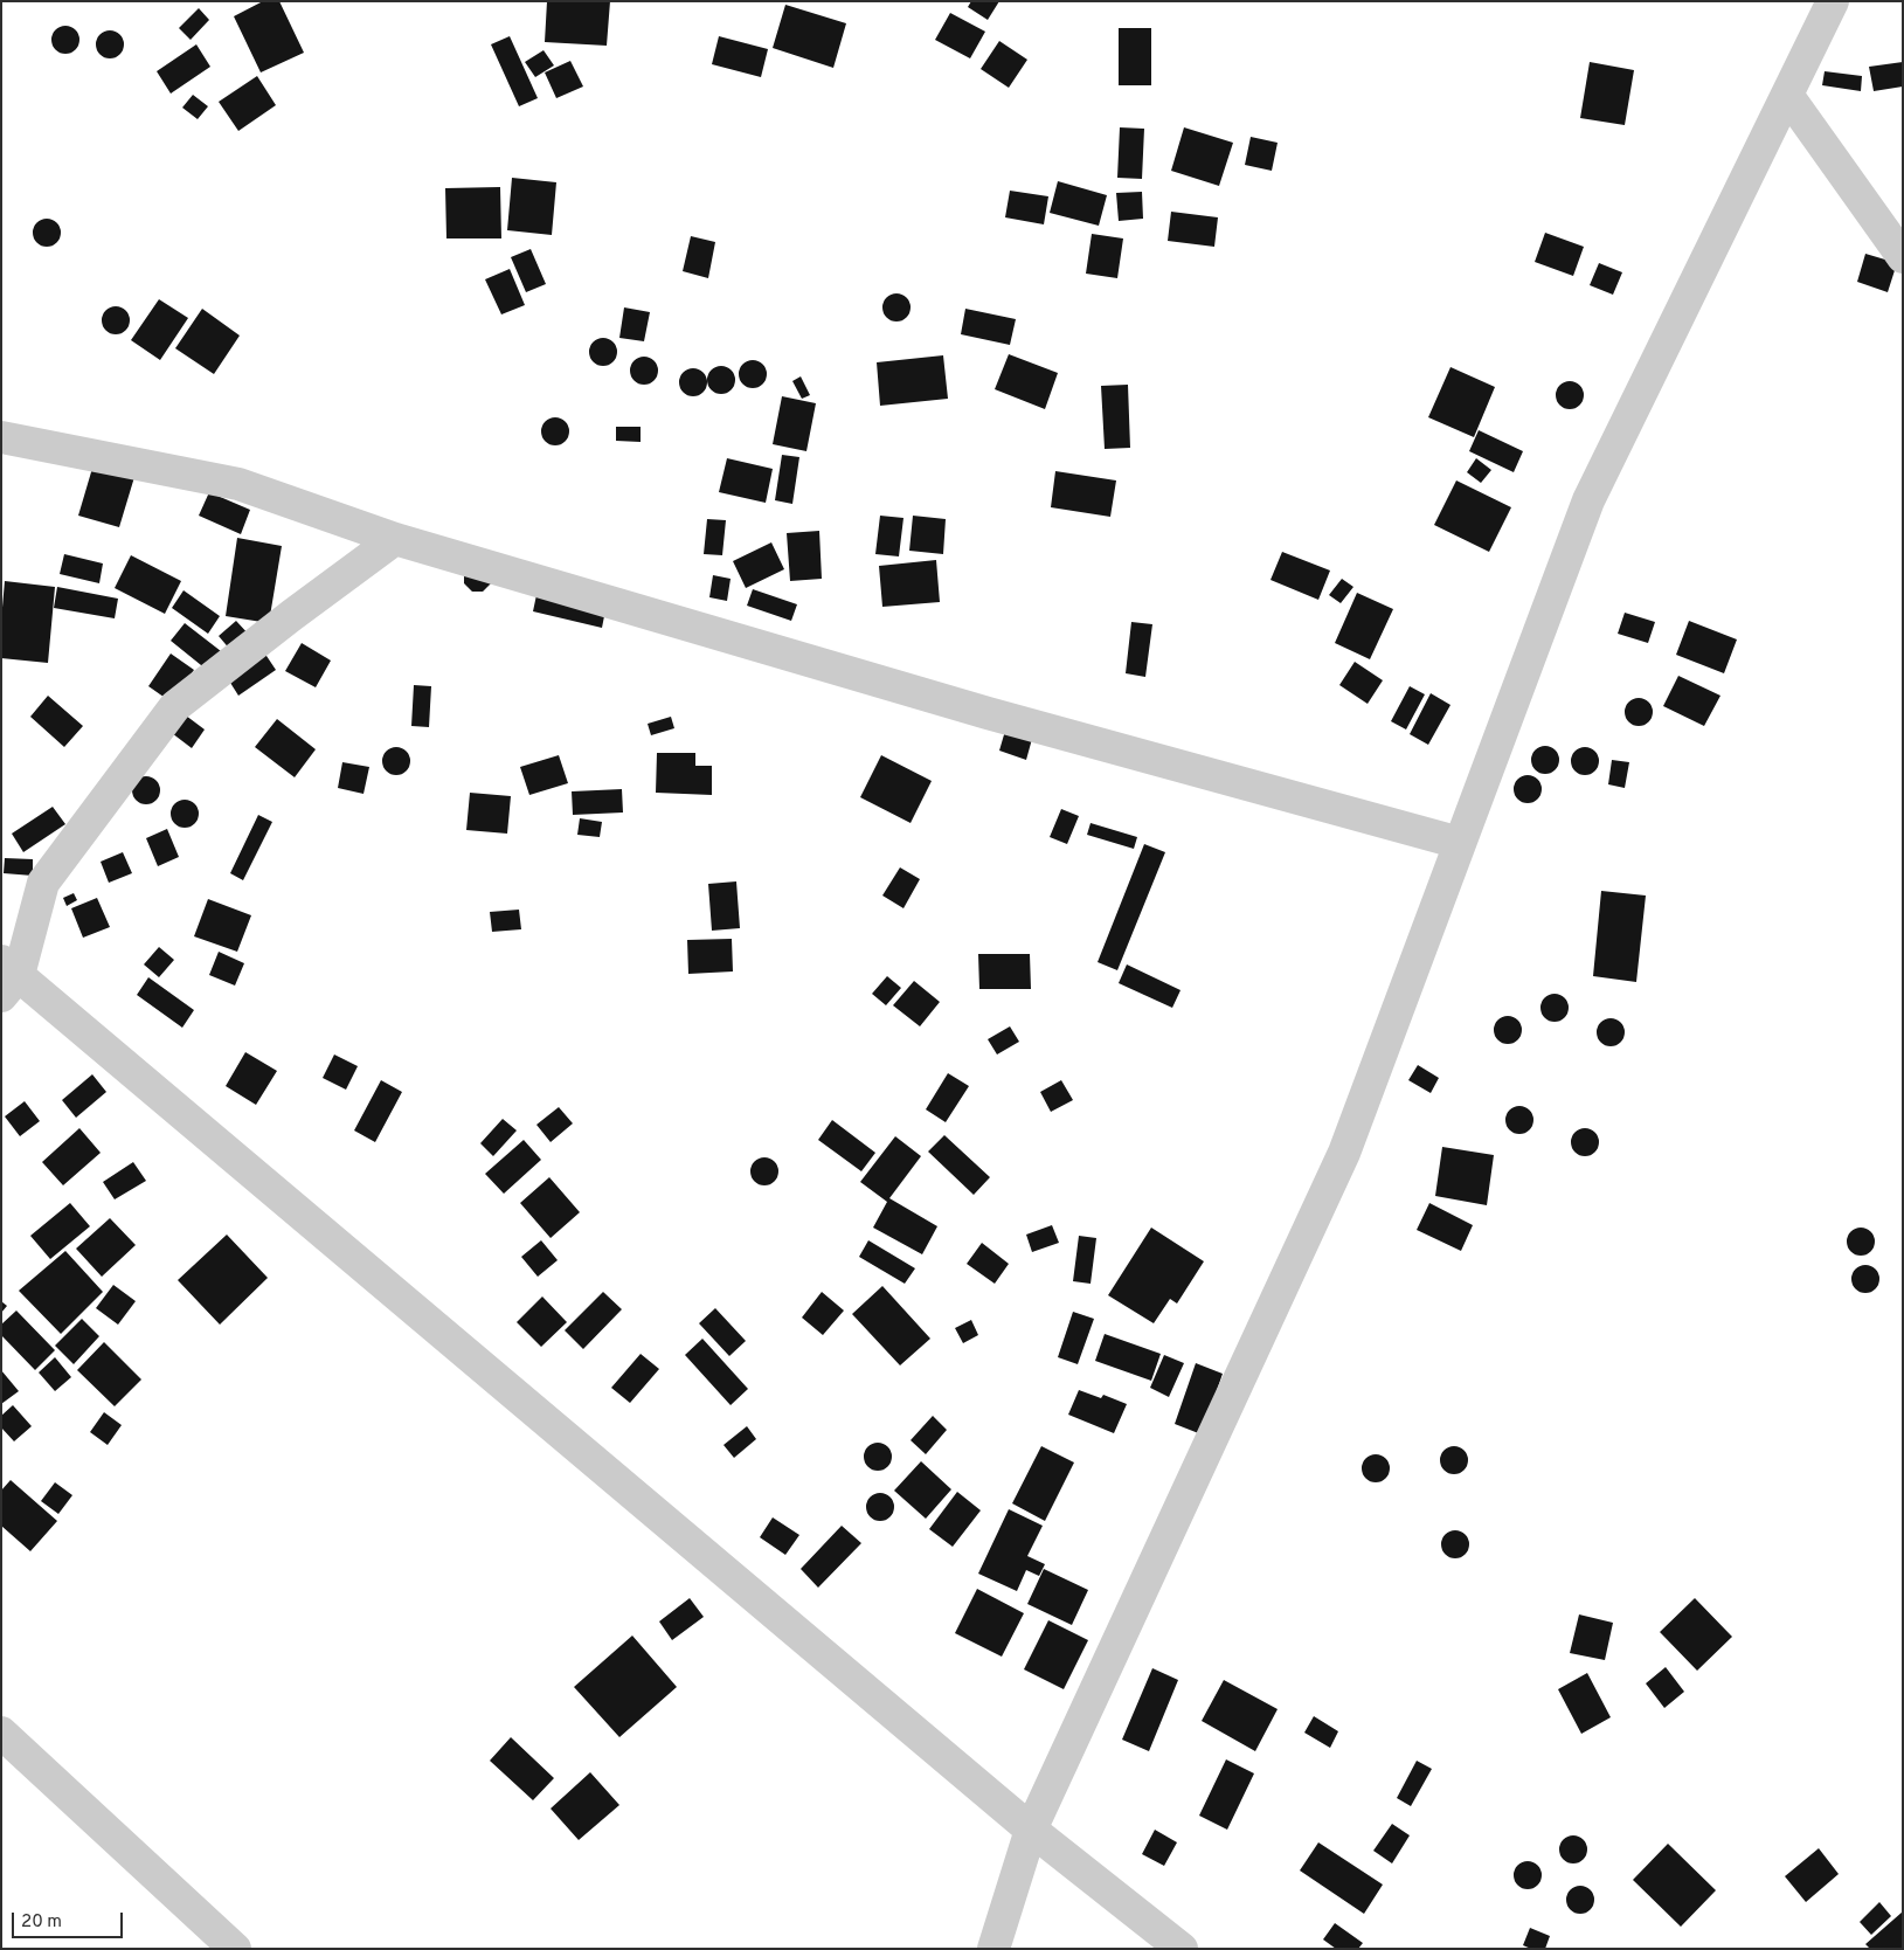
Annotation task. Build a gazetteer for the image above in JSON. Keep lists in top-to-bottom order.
{
  "scale_bar": "20 m"
}
